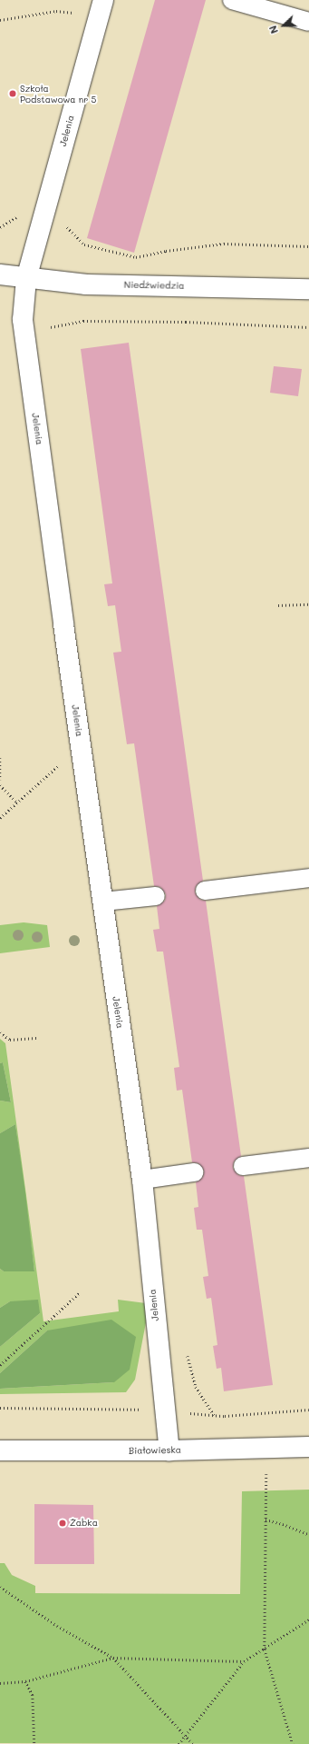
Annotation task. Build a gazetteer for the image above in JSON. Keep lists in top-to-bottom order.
{
  "streets": {
    "street": ["Jelenia", "Niedźwiedzia", "Białowieska"]
  },
  "crossings": [
    ["Jelenia", "Niedźwiedzia"],
    ["Jelenia", "Białowieska"]
  ],
  "places": ["Szkoła Podstawowa nr 5", "Żabka"],
  "north": "left"
}
